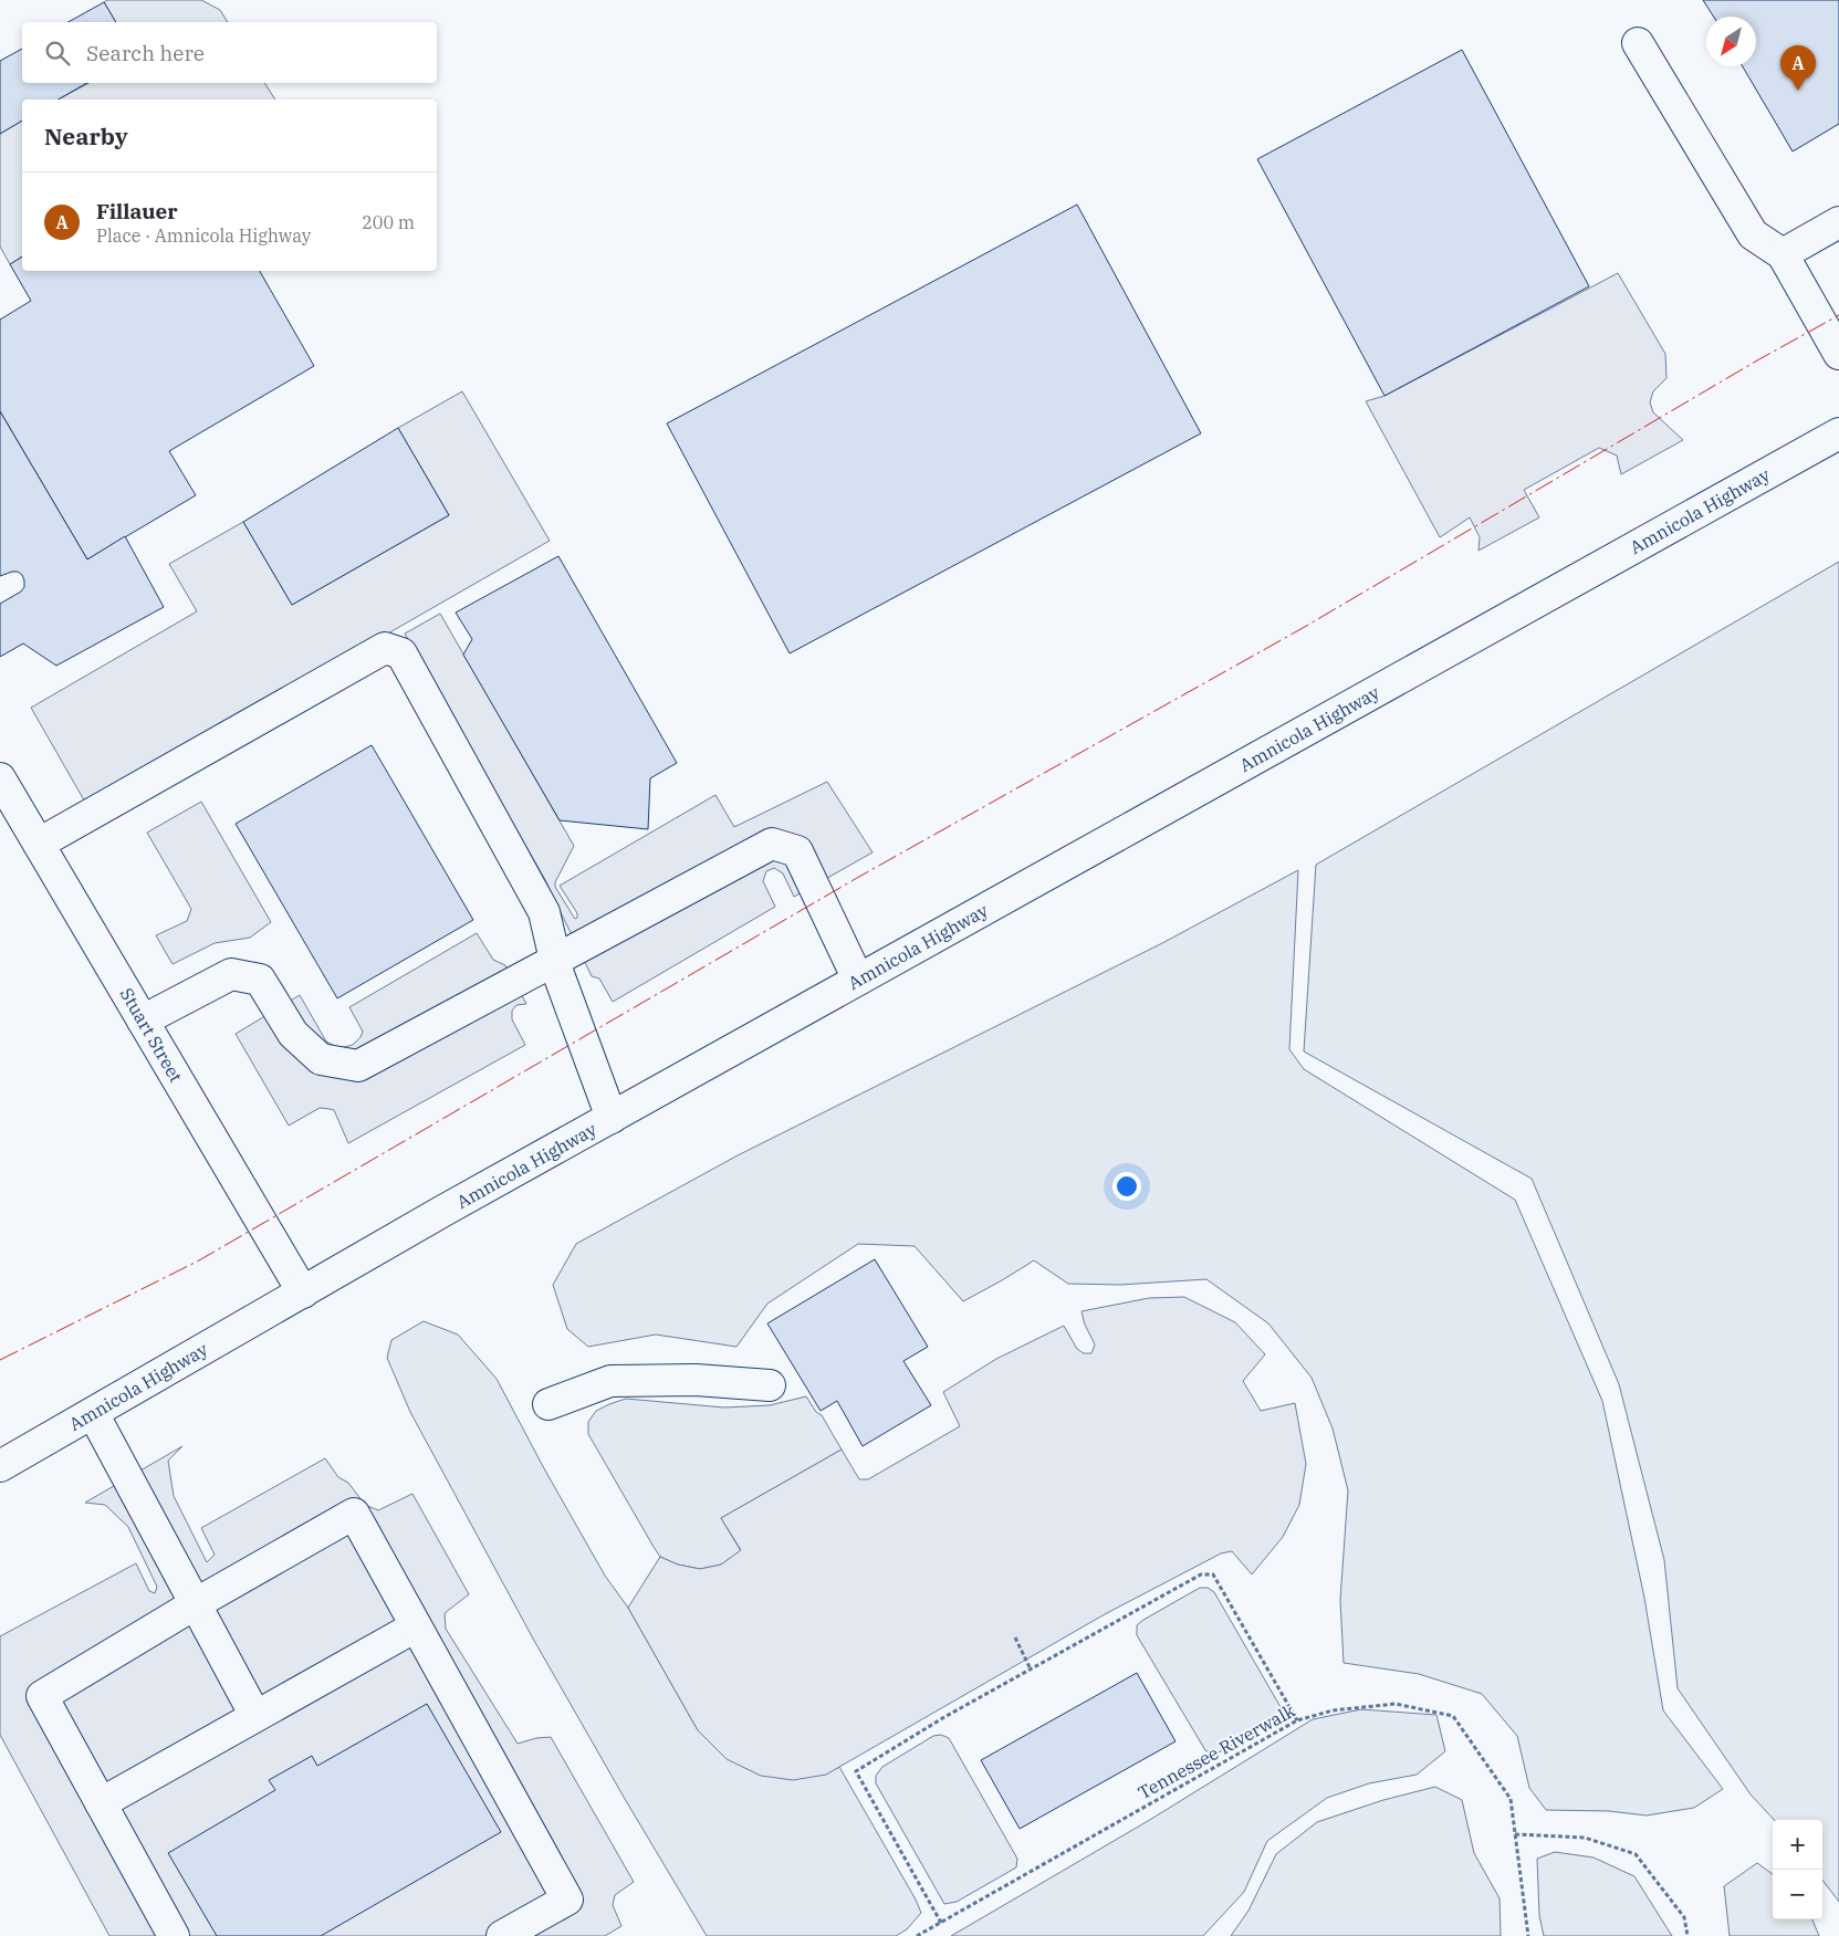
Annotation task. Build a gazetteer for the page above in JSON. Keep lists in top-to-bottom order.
{
  "streets": {
    "main road": ["Amnicola Highway", "Stuart Street"],
    "path": ["Tennessee Riverwalk"]
  },
  "crossings": [
    ["Amnicola Highway", "Stuart Street"]
  ],
  "north": "bottom left",
  "page": {
    "search": "Search here",
    "pins": "A",
    "heading": "Nearby",
    "list": [
      {
        "mark": "A",
        "name": "Fillauer",
        "note": "Place · Amnicola Highway",
        "value": "200 m"
      }
    ],
    "map_buttons": ["+", "−"]
  }
}
